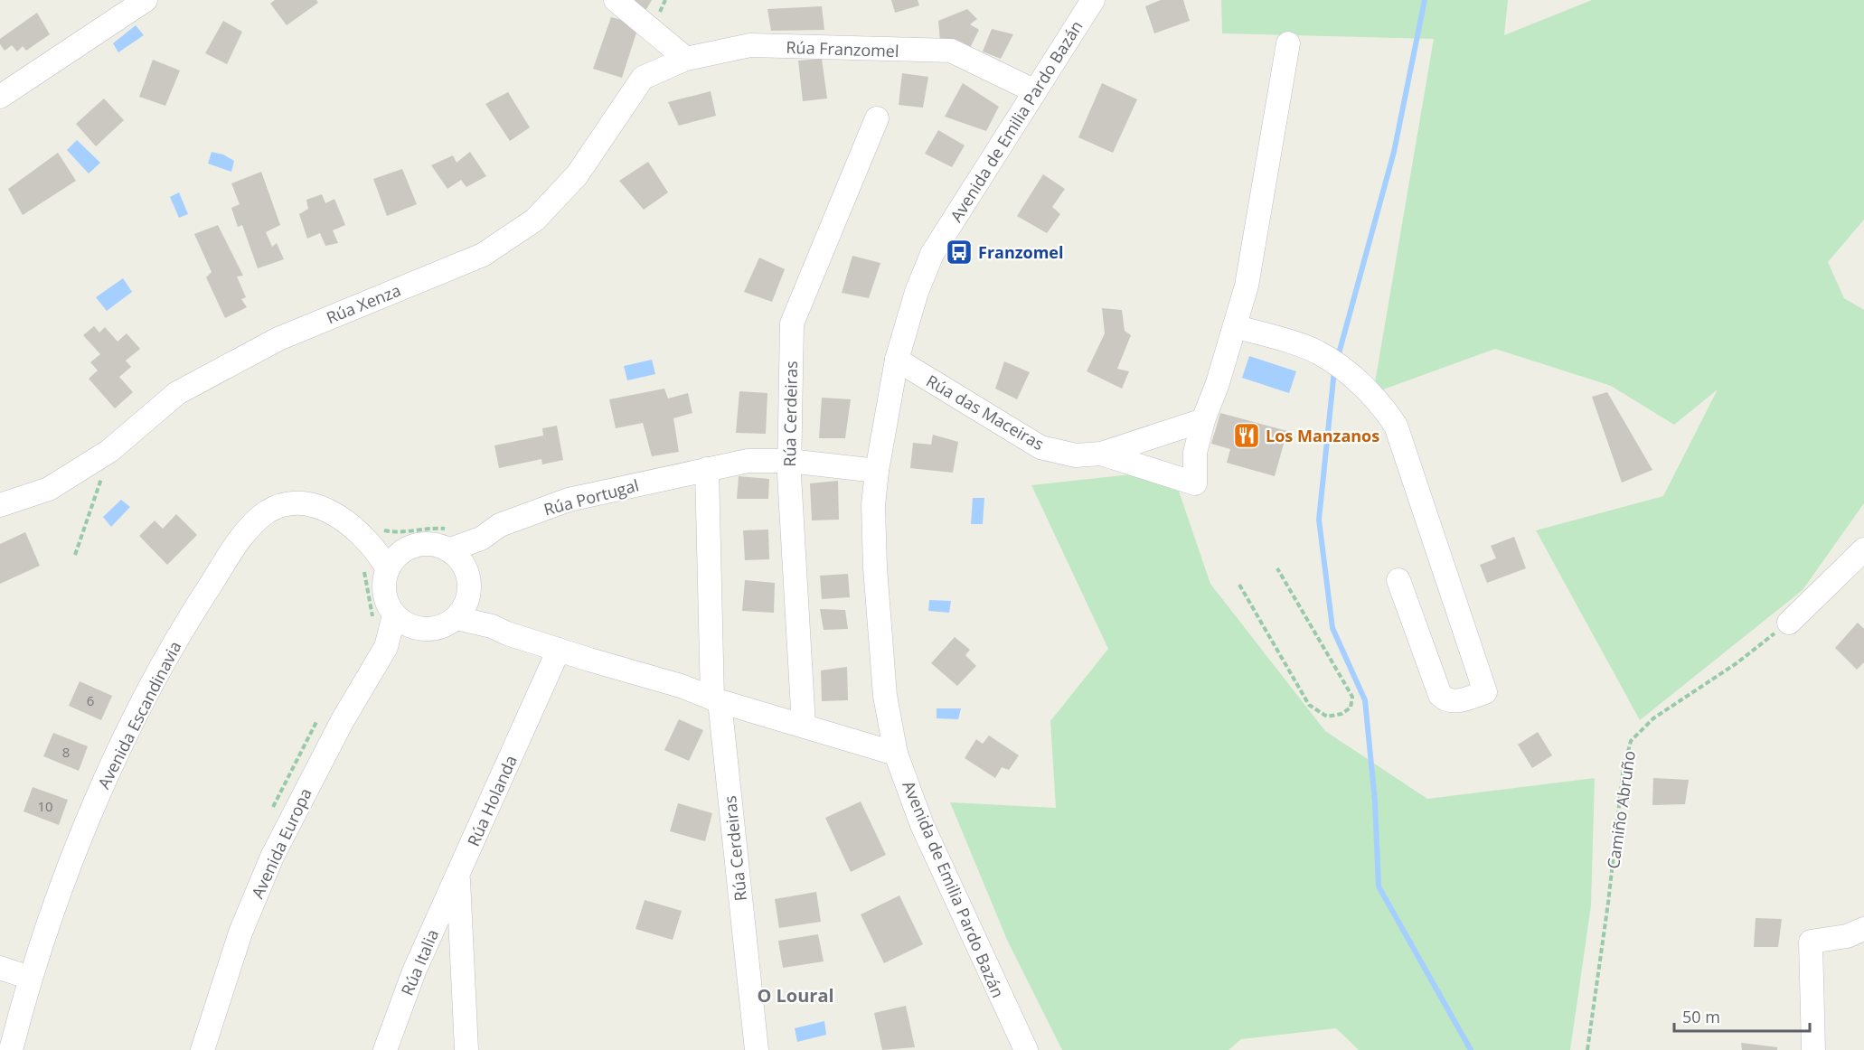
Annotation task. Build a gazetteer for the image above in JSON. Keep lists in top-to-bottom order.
{
  "streets": {
    "street": [
      "Rúa Franzomel",
      "Avenida de Emilia Pardo Bazán",
      "Rúa Xenza",
      "Rúa das Maceiras",
      "Rúa Cerdeiras",
      "Rúa Portugal",
      "Avenida Escandinavia",
      "Rúa Holanda",
      "Avenida Europa",
      "Rúa Italia"
    ],
    "path": ["Camiño Abruño"]
  },
  "crossings": [
    ["Rúa Franzomel", "Avenida de Emilia Pardo Bazán"],
    ["Rúa Franzomel", "Rúa Xenza"],
    ["Avenida de Emilia Pardo Bazán", "Rúa das Maceiras"],
    ["Avenida de Emilia Pardo Bazán", "Rúa Portugal"],
    ["Rúa Cerdeiras", "Rúa Portugal"],
    ["Rúa Portugal", "Avenida Escandinavia"],
    ["Rúa Portugal", "Avenida Europa"],
    ["Avenida Escandinavia", "Avenida Europa"],
    ["Rúa Holanda", "Rúa Italia"]
  ],
  "districts": ["O Loural"],
  "places": {
    "bus stop": ["Franzomel"],
    "restaurant": ["Los Manzanos"]
  },
  "house_numbers": ["6", "8", "10"],
  "scale_bar": "50 m"
}
